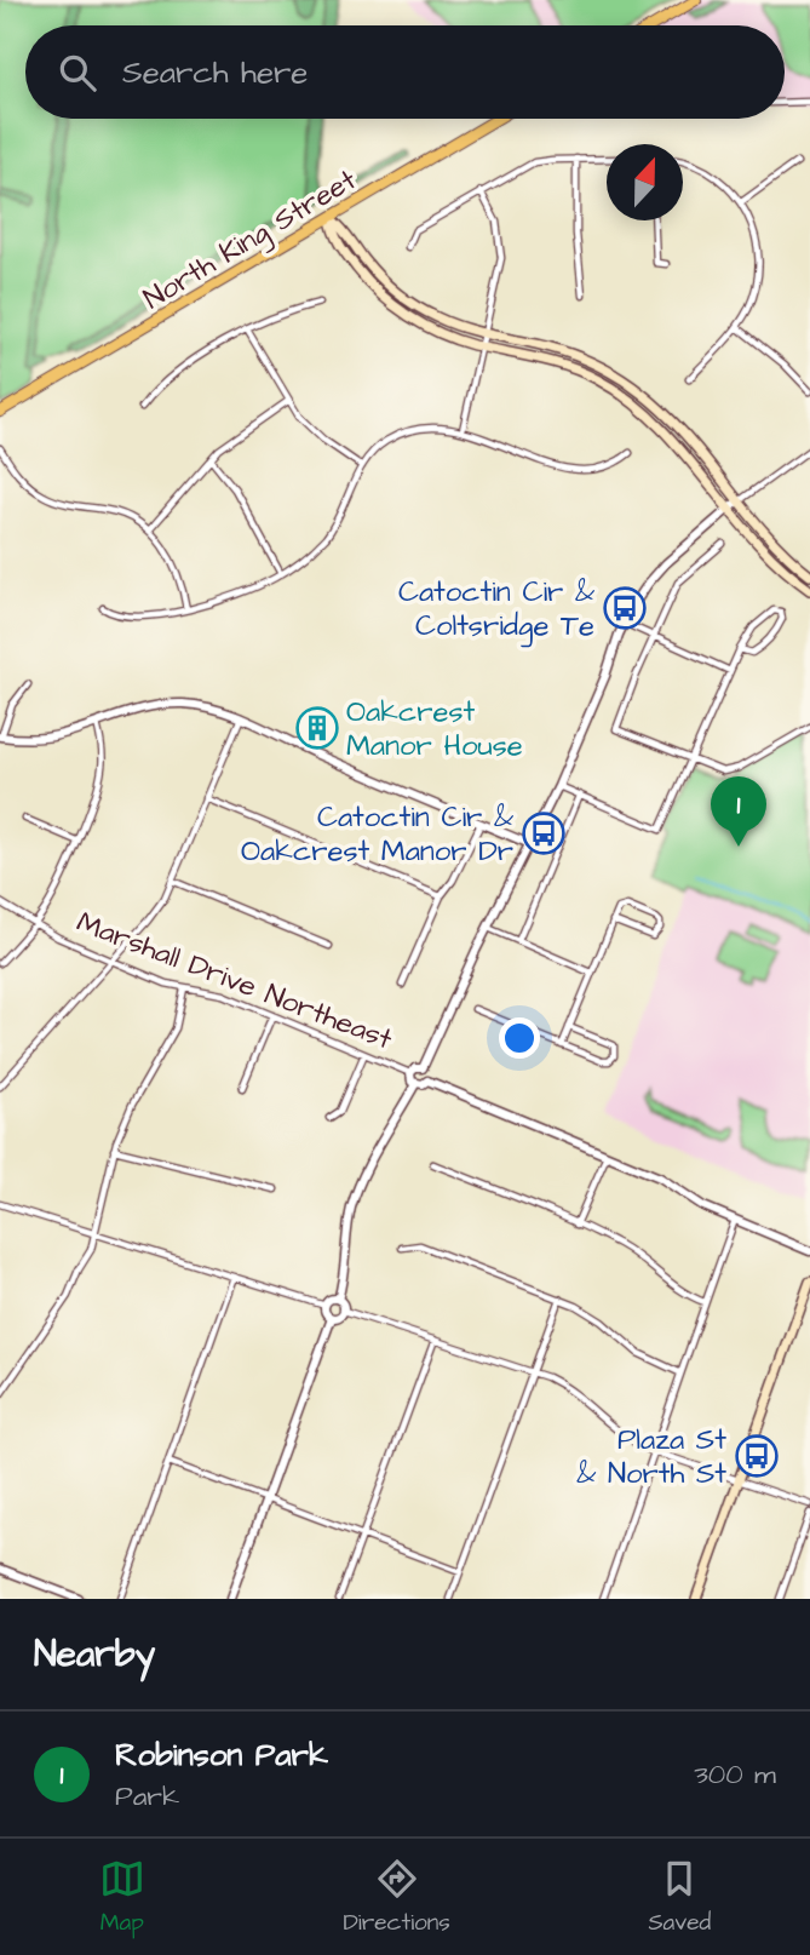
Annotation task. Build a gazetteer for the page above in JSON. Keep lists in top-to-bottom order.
{
  "streets": {
    "main road": ["North King Street"],
    "street": ["Marshall Drive Northeast"]
  },
  "places": {
    "bus stop": ["Catoctin Cir & Coltsridge Te", "Catoctin Cir & Oakcrest Manor Dr", "Plaza St & North St"],
    "building": ["Oakcrest Manor House"]
  },
  "north": "top",
  "page": {
    "search": "Search here",
    "pins": "1",
    "heading": "Nearby",
    "list": [
      {
        "mark": "1",
        "name": "Robinson Park",
        "note": "Park",
        "value": "300 m"
      }
    ],
    "nav": ["Map", "Directions", "Saved"]
  }
}
